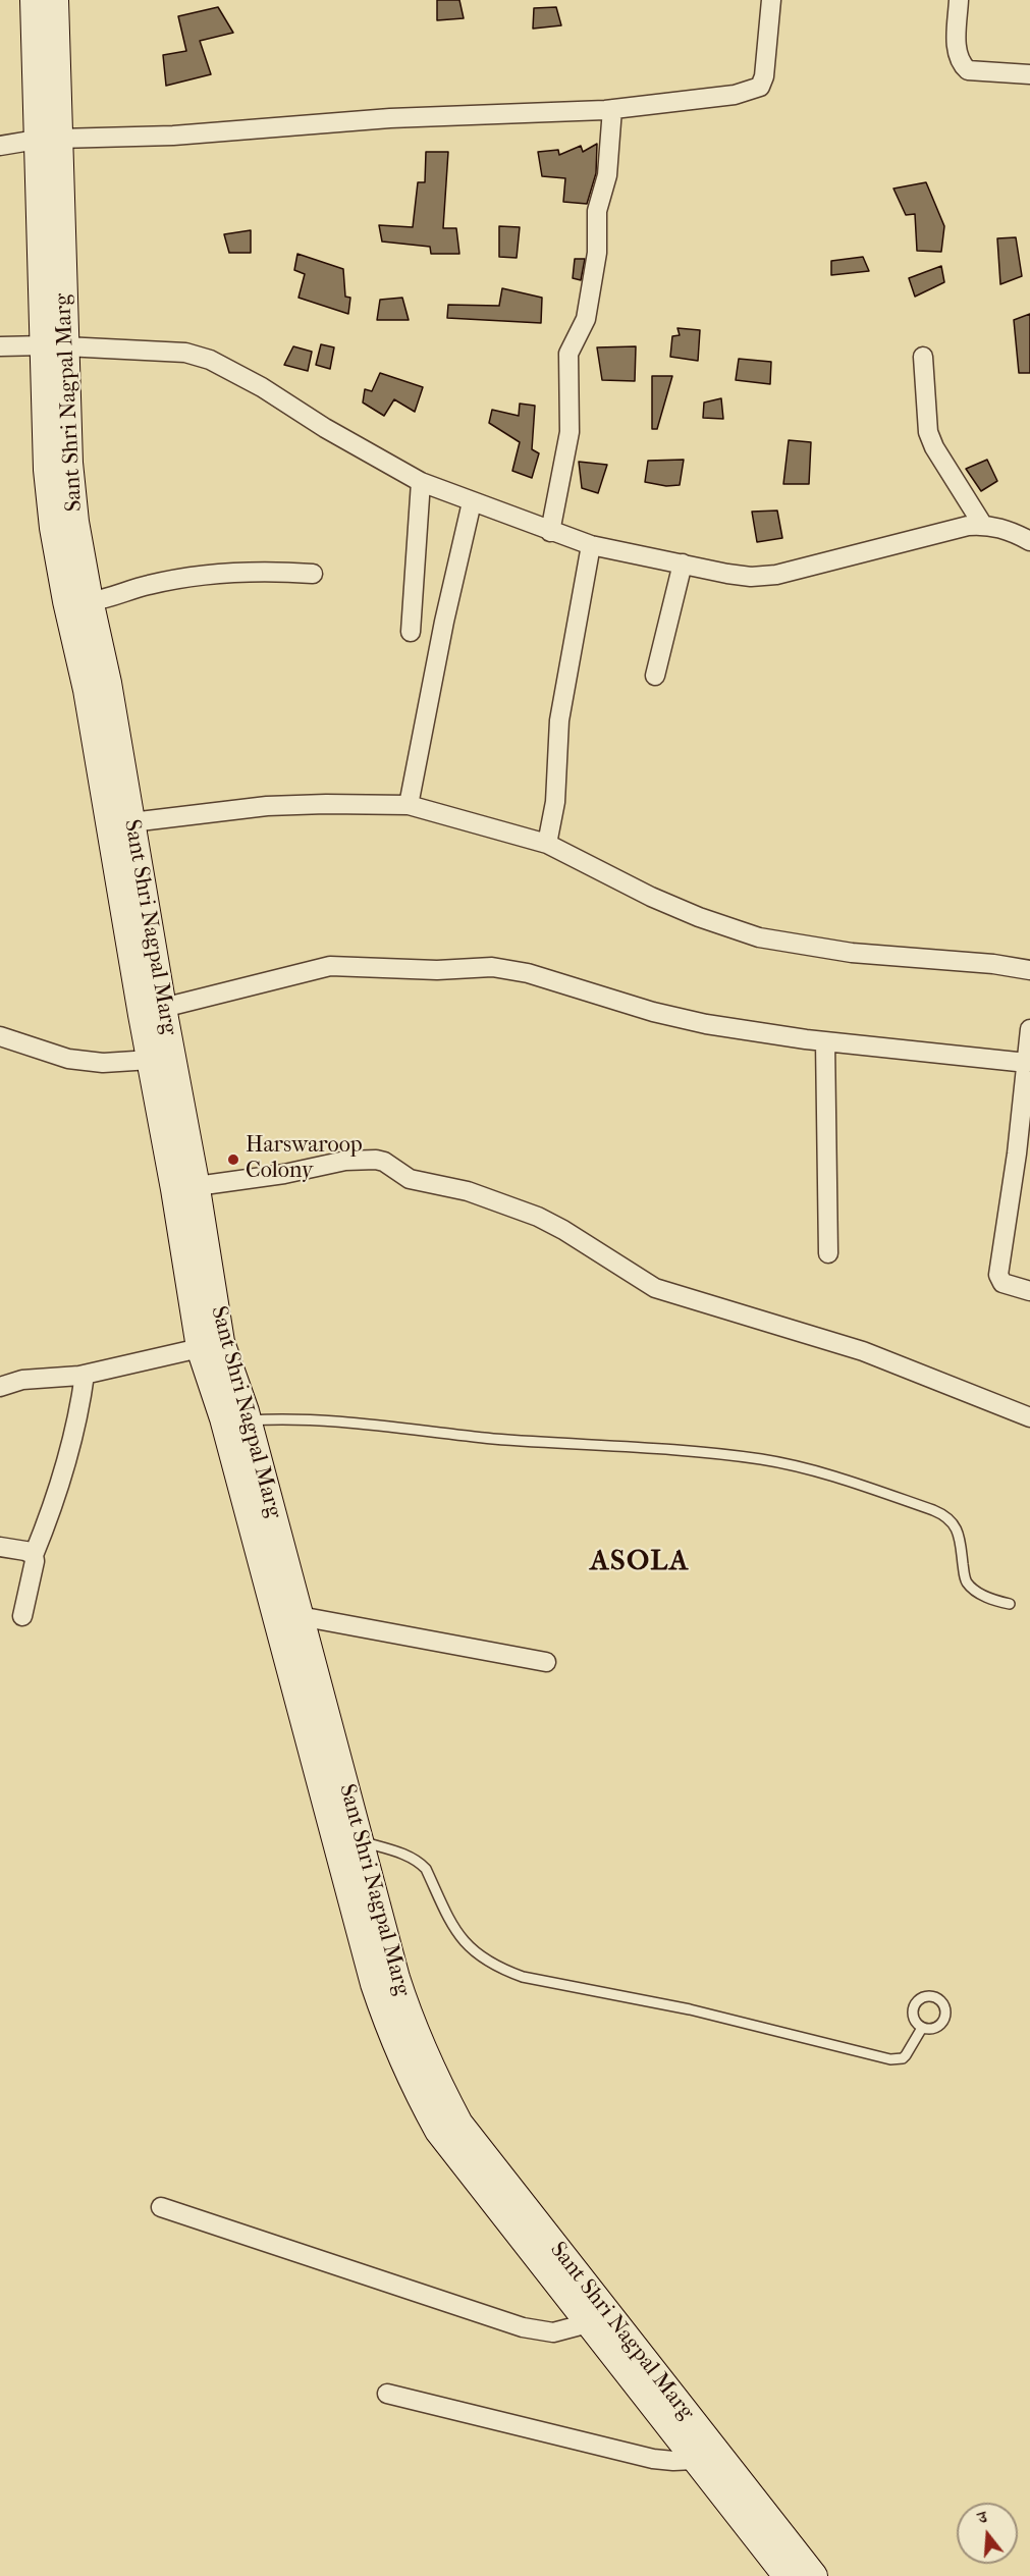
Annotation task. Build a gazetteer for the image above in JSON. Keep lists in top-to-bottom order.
{
  "streets": {
    "main road": ["Sant Shri Nagpal Marg"]
  },
  "districts": ["ASOLA"],
  "places": ["Harswaroop Colony"],
  "north": "top"
}
